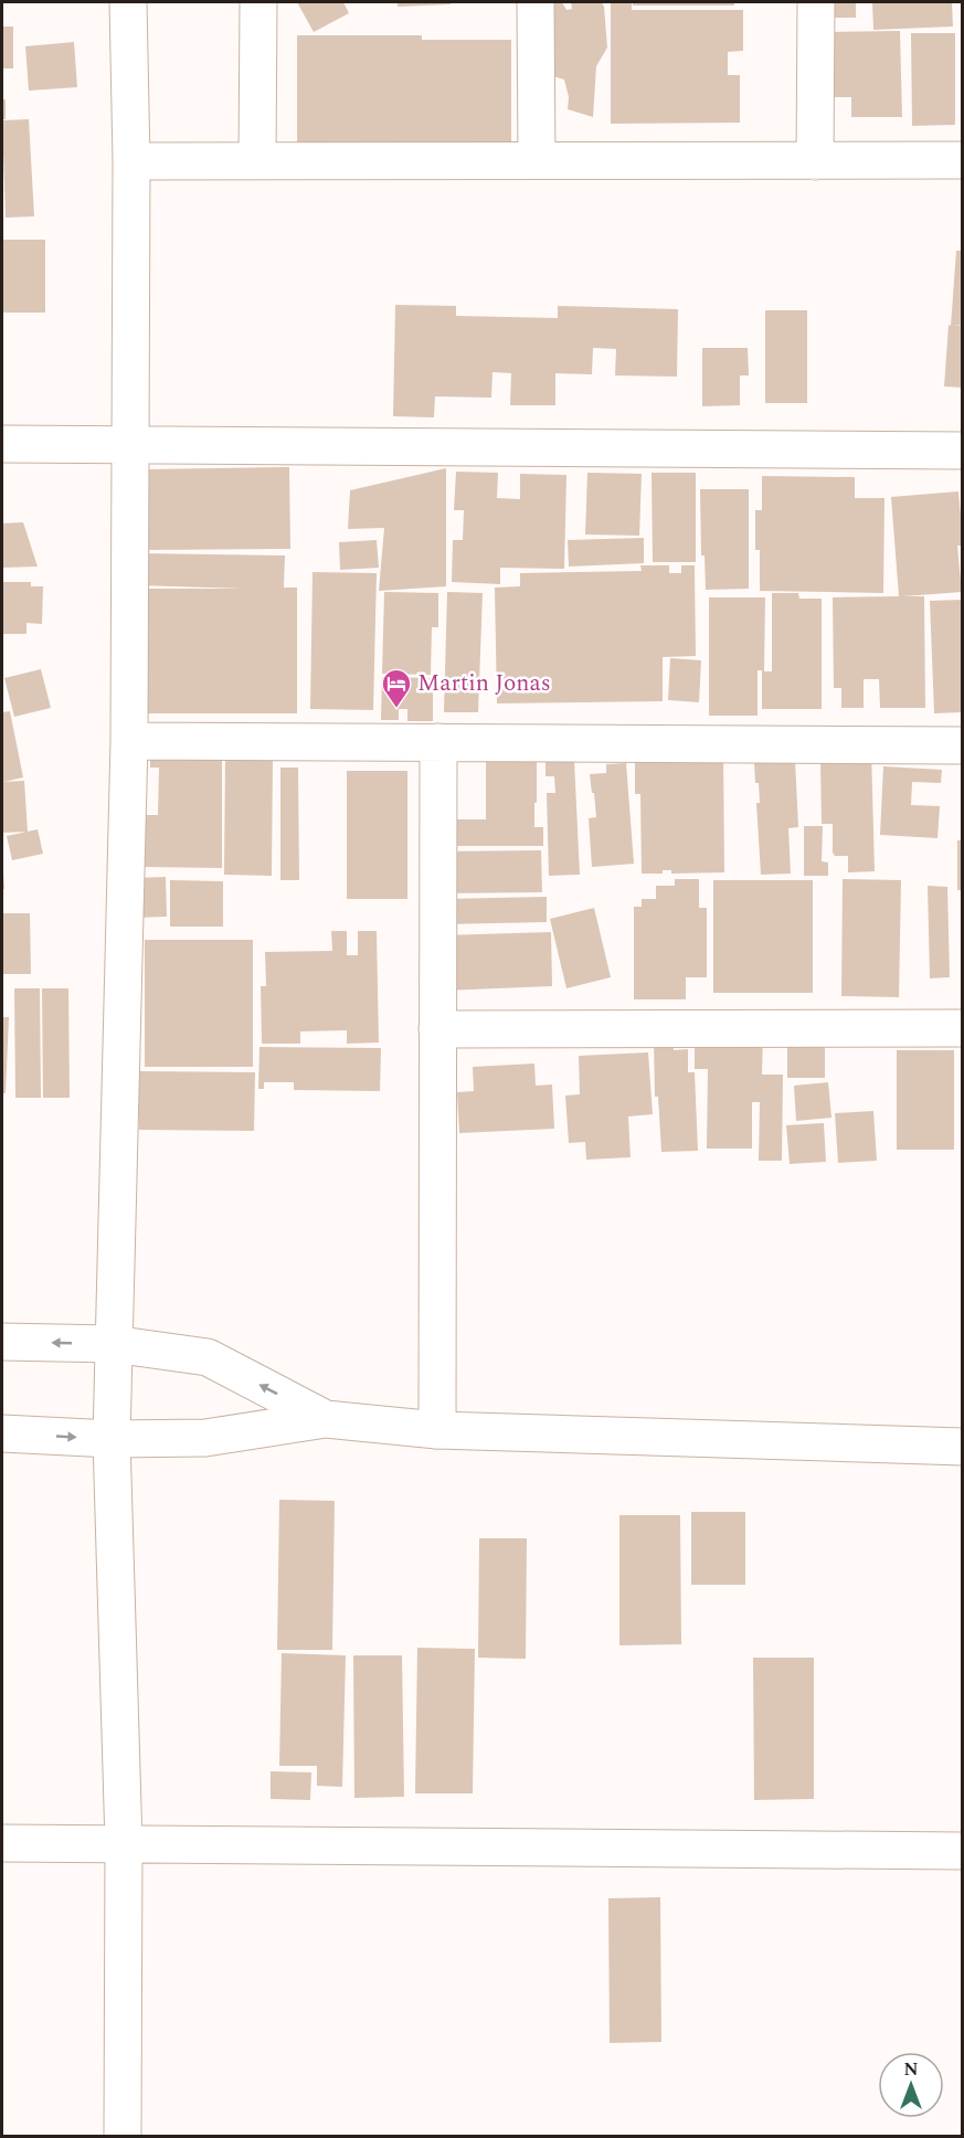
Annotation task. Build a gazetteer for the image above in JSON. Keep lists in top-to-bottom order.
{
  "places": {
    "hotel": ["Martin Jonas"]
  },
  "north": "top"
}
